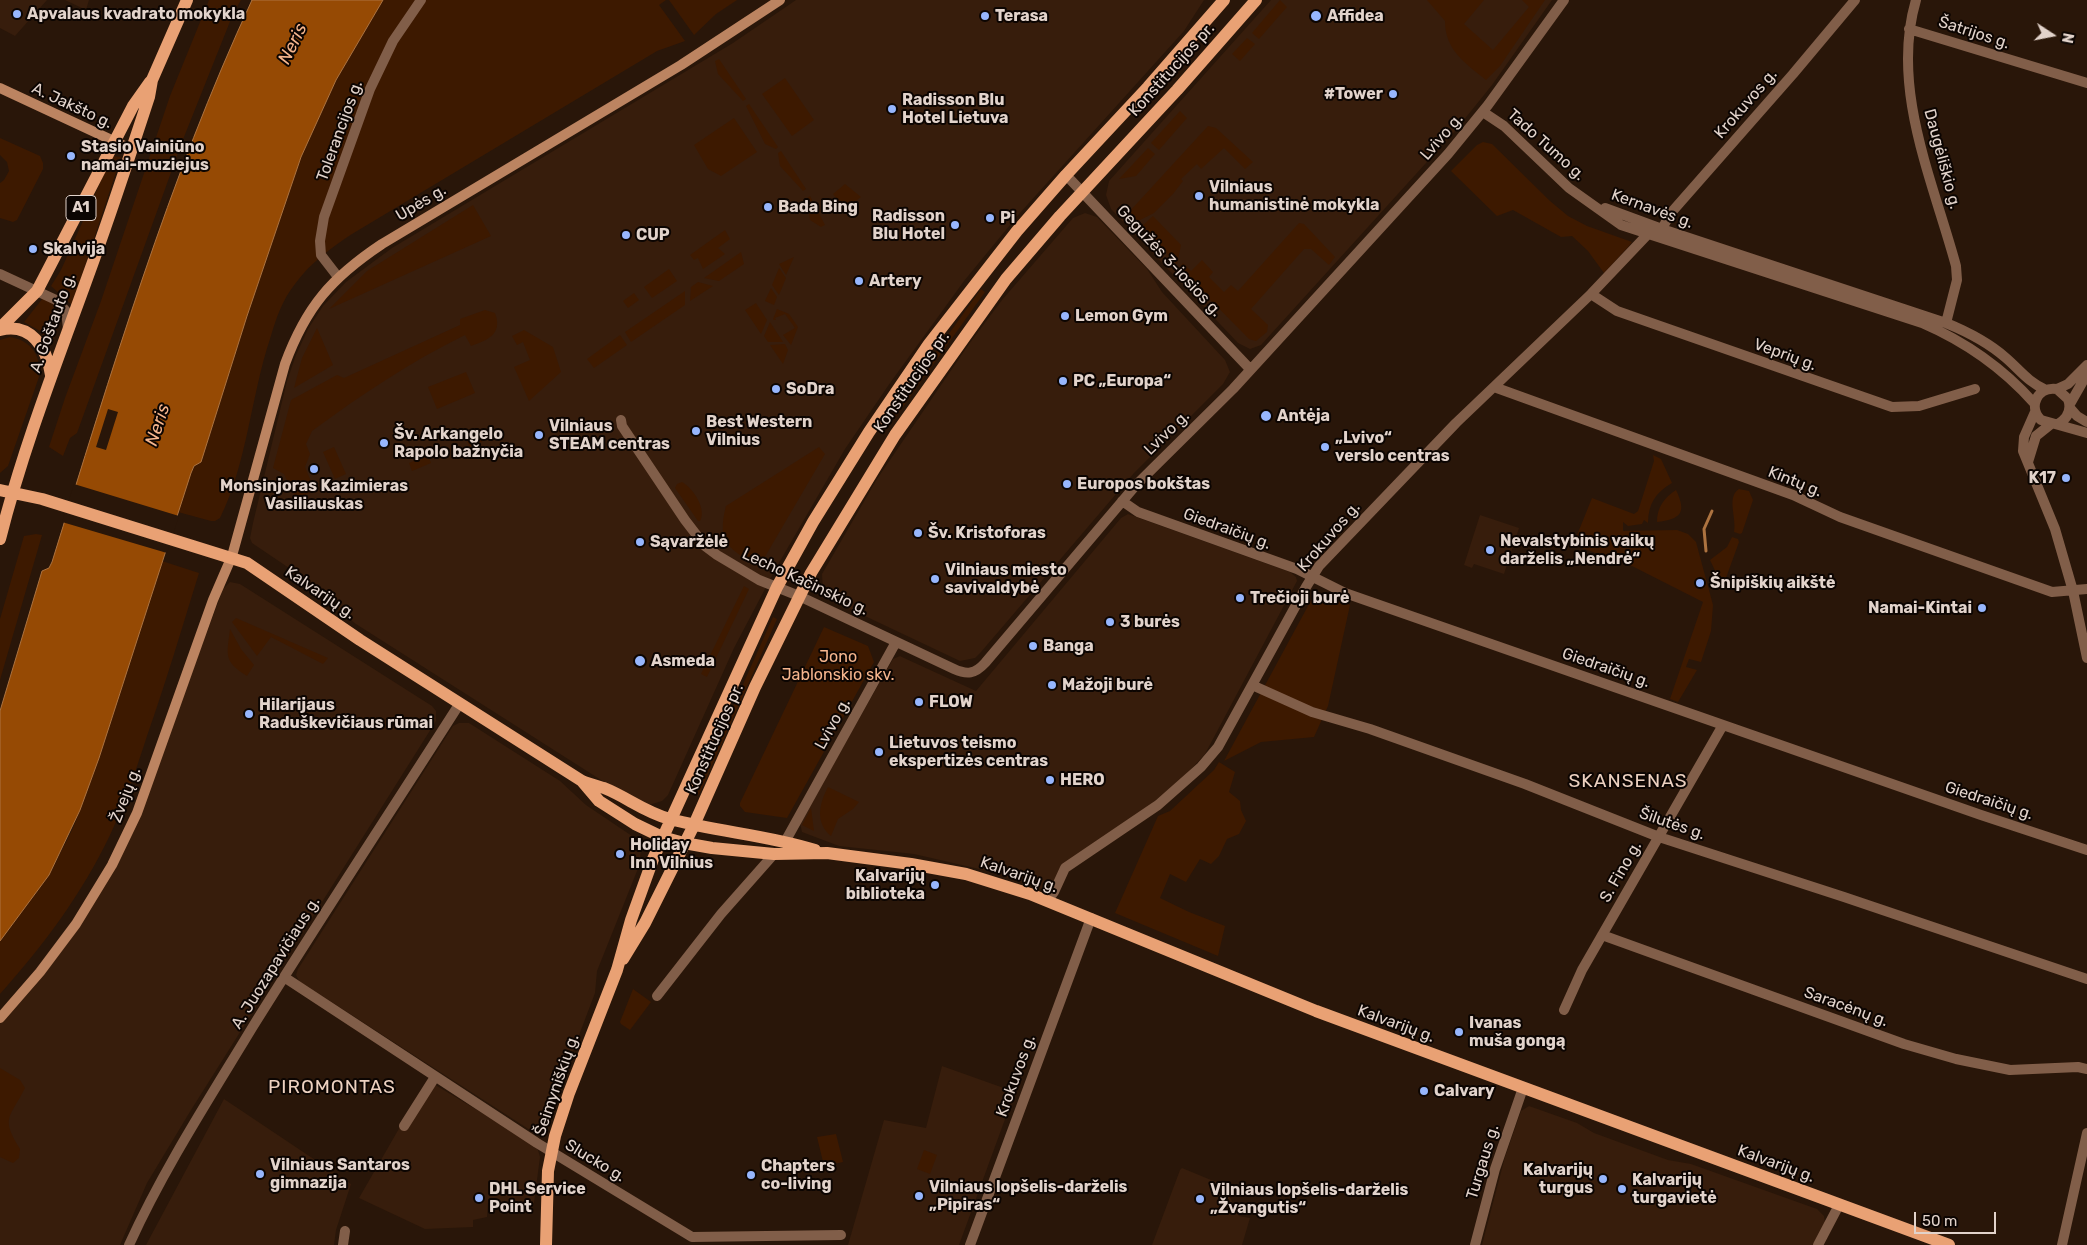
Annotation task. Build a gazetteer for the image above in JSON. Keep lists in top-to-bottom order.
{
  "streets": {
    "main road": [
      "Konstitucijos pr.",
      "A1",
      "A. Goštauto g.",
      "Kalvarijų g.",
      "Šeimyniškių g."
    ],
    "street": [
      "Šatrijos g.",
      "Krokuvos g.",
      "A. Jakšto g.",
      "Tolerancijos g.",
      "Lvivo g.",
      "Tado Tumo g.",
      "Daugėliškio g.",
      "Upės g.",
      "Kernavės g.",
      "Gegužės 3-iosios g.",
      "Veprių g.",
      "Kintų g.",
      "Giedraičių g.",
      "Lecho Kačinskio g.",
      "Žvejų g.",
      "Šilutės g.",
      "S. Fino g.",
      "A. Juozapavičiaus g.",
      "Saracėnų g.",
      "Slucko g.",
      "Turgaus g."
    ]
  },
  "crossings": [
    ["Šatrijos g.", "Daugėliškio g."],
    ["Konstitucijos pr.", "Gegužės 3-iosios g."],
    ["Konstitucijos pr.", "Lecho Kačinskio g."],
    ["Konstitucijos pr.", "Kalvarijų g."],
    ["Konstitucijos pr.", "Šeimyniškių g."],
    ["Krokuvos g.", "Kernavės g."],
    ["Krokuvos g.", "Veprių g."],
    ["Krokuvos g.", "Kintų g."],
    ["Krokuvos g.", "Giedraičių g."],
    ["Krokuvos g.", "Kalvarijų g."],
    ["Krokuvos g.", "Šilutės g."],
    ["A. Jakšto g.", "A. Goštauto g."],
    ["Tolerancijos g.", "Upės g."],
    ["Lvivo g.", "Tado Tumo g."],
    ["Lvivo g.", "Gegužės 3-iosios g."],
    ["Lvivo g.", "Giedraičių g."],
    ["Lvivo g.", "Lecho Kačinskio g."],
    ["Lvivo g.", "Kalvarijų g."],
    ["Tado Tumo g.", "Kernavės g."],
    ["Daugėliškio g.", "Kernavės g."],
    ["Upės g.", "Kalvarijų g."],
    ["Upės g.", "Žvejų g."],
    ["A1", "A. Goštauto g."],
    ["A1", "Kalvarijų g."],
    ["A. Goštauto g.", "Kalvarijų g."],
    ["Giedraičių g.", "S. Fino g."],
    ["Kalvarijų g.", "Žvejų g."],
    ["Kalvarijų g.", "A. Juozapavičiaus g."],
    ["Kalvarijų g.", "Šeimyniškių g."],
    ["Kalvarijų g.", "Turgaus g."],
    ["Šilutės g.", "S. Fino g."],
    ["S. Fino g.", "Saracėnų g."],
    ["A. Juozapavičiaus g.", "Slucko g."],
    ["Šeimyniškių g.", "Slucko g."]
  ],
  "districts": ["SKANSENAS", "PIROMONTAS"],
  "water": ["Neris"],
  "parks": ["Jono Jablonskio skv."],
  "places": [
    "Apvalaus kvadrato mokykla",
    "Terasa",
    "Affidea",
    "#Tower",
    "Radisson Blu Hotel Lietuva",
    "Stasio Vainiūno namai-muziejus",
    "Vilniaus humanistinė mokykla",
    "Bada Bing",
    "Pi",
    "Radisson Blu Hotel",
    "CUP",
    "Skalvija",
    "Artery",
    "Lemon Gym",
    "PC „Europa“",
    "SoDra",
    "Antėja",
    "Best Western Vilnius",
    "Vilniaus STEAM centras",
    "Šv. Arkangelo Rapolo bažnyčia",
    "„Lvivo“ verslo centras",
    "Monsinjoras Kazimieras Vasiliauskas",
    "K17",
    "Europos bokštas",
    "Šv. Kristoforas",
    "Sąvaržėlė",
    "Nevalstybinis vaikų darželis „Nendrė“",
    "Vilniaus miesto savivaldybė",
    "Šnipiškių aikštė",
    "Trečioji burė",
    "Namai-Kintai",
    "3 burės",
    "Banga",
    "Asmeda",
    "Mažoji burė",
    "FLOW",
    "Hilarijaus Raduškevičiaus rūmai",
    "Lietuvos teismo ekspertizės centras",
    "HERO",
    "Holiday Inn Vilnius",
    "Kalvarijų biblioteka",
    "Ivanas muša gongą",
    "Calvary",
    "Vilniaus Santaros gimnazija",
    "Chapters co-living",
    "Kalvarijų turgus",
    "Kalvarijų turgavietė",
    "Vilniaus lopšelis-darželis „Pipiras“",
    "DHL Service Point",
    "Vilniaus lopšelis-darželis „Žvangutis“"
  ],
  "scale_bar": "50 m",
  "north": "right"
}
